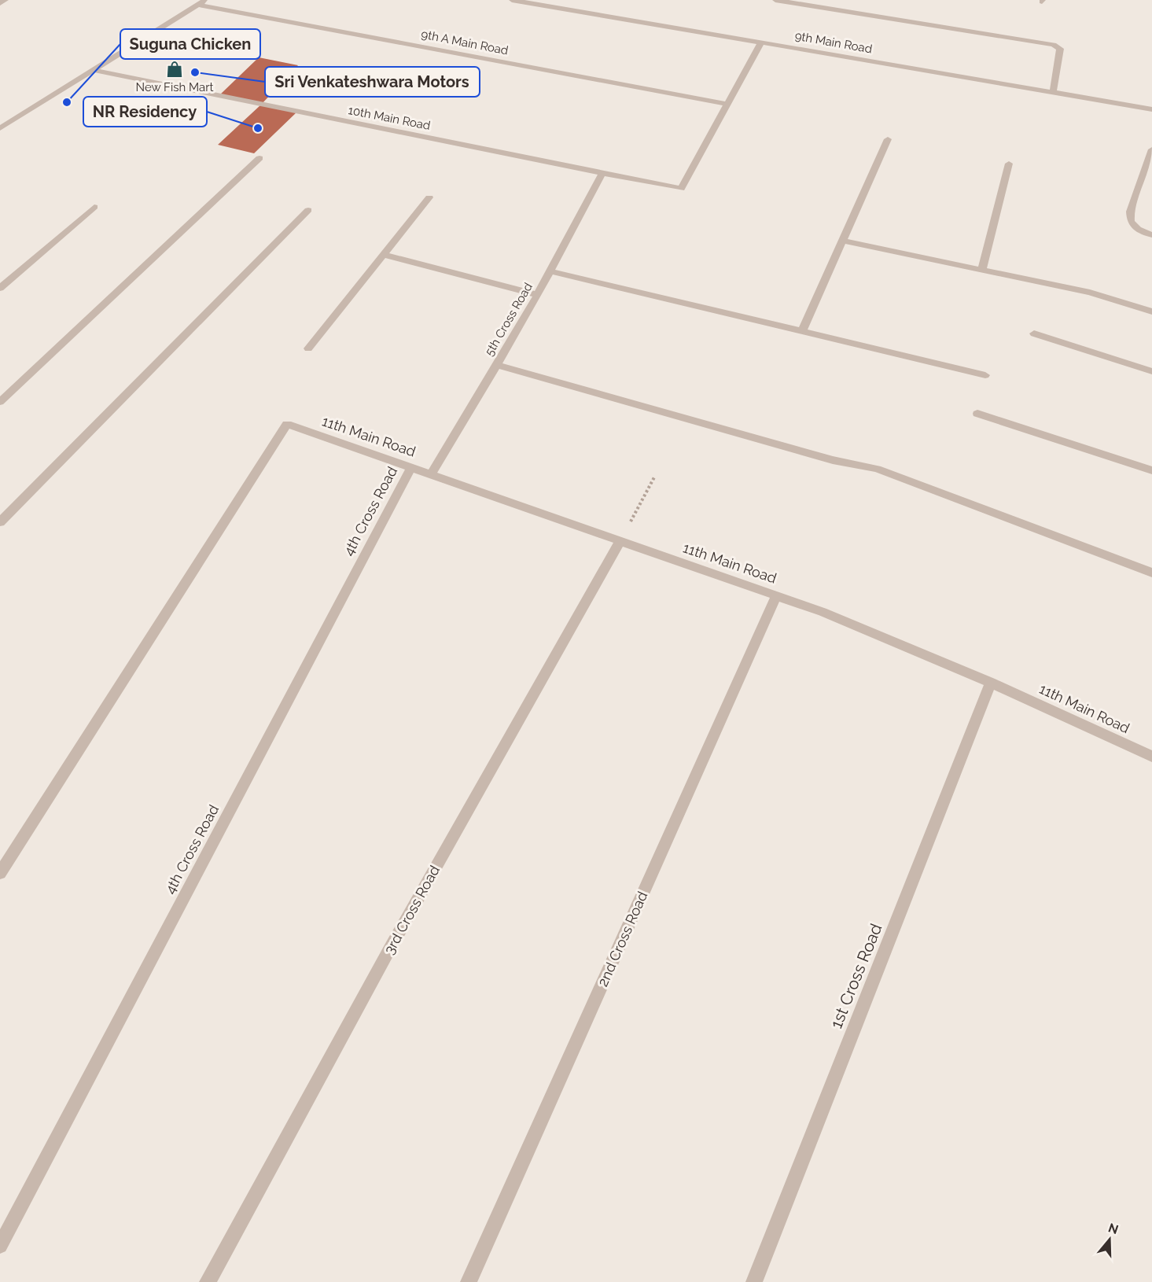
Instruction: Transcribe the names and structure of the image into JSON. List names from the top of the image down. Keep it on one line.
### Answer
{"streets":{"street":["9th A Main Road","9th Main Road","10th Main Road","5th Cross Road","11th Main Road","4th Cross Road","3rd Cross Road","2nd Cross Road","1st Cross Road"]},"crossings":[["9th A Main Road","10th Main Road"],["10th Main Road","5th Cross Road"],["5th Cross Road","11th Main Road"],["11th Main Road","4th Cross Road"],["11th Main Road","3rd Cross Road"],["11th Main Road","2nd Cross Road"],["11th Main Road","1st Cross Road"]],"places":{"shop":["New Fish Mart"],"other":["Sri Venkateshwara Motors","Suguna Chicken","NR Residency"]},"north":"top"}
